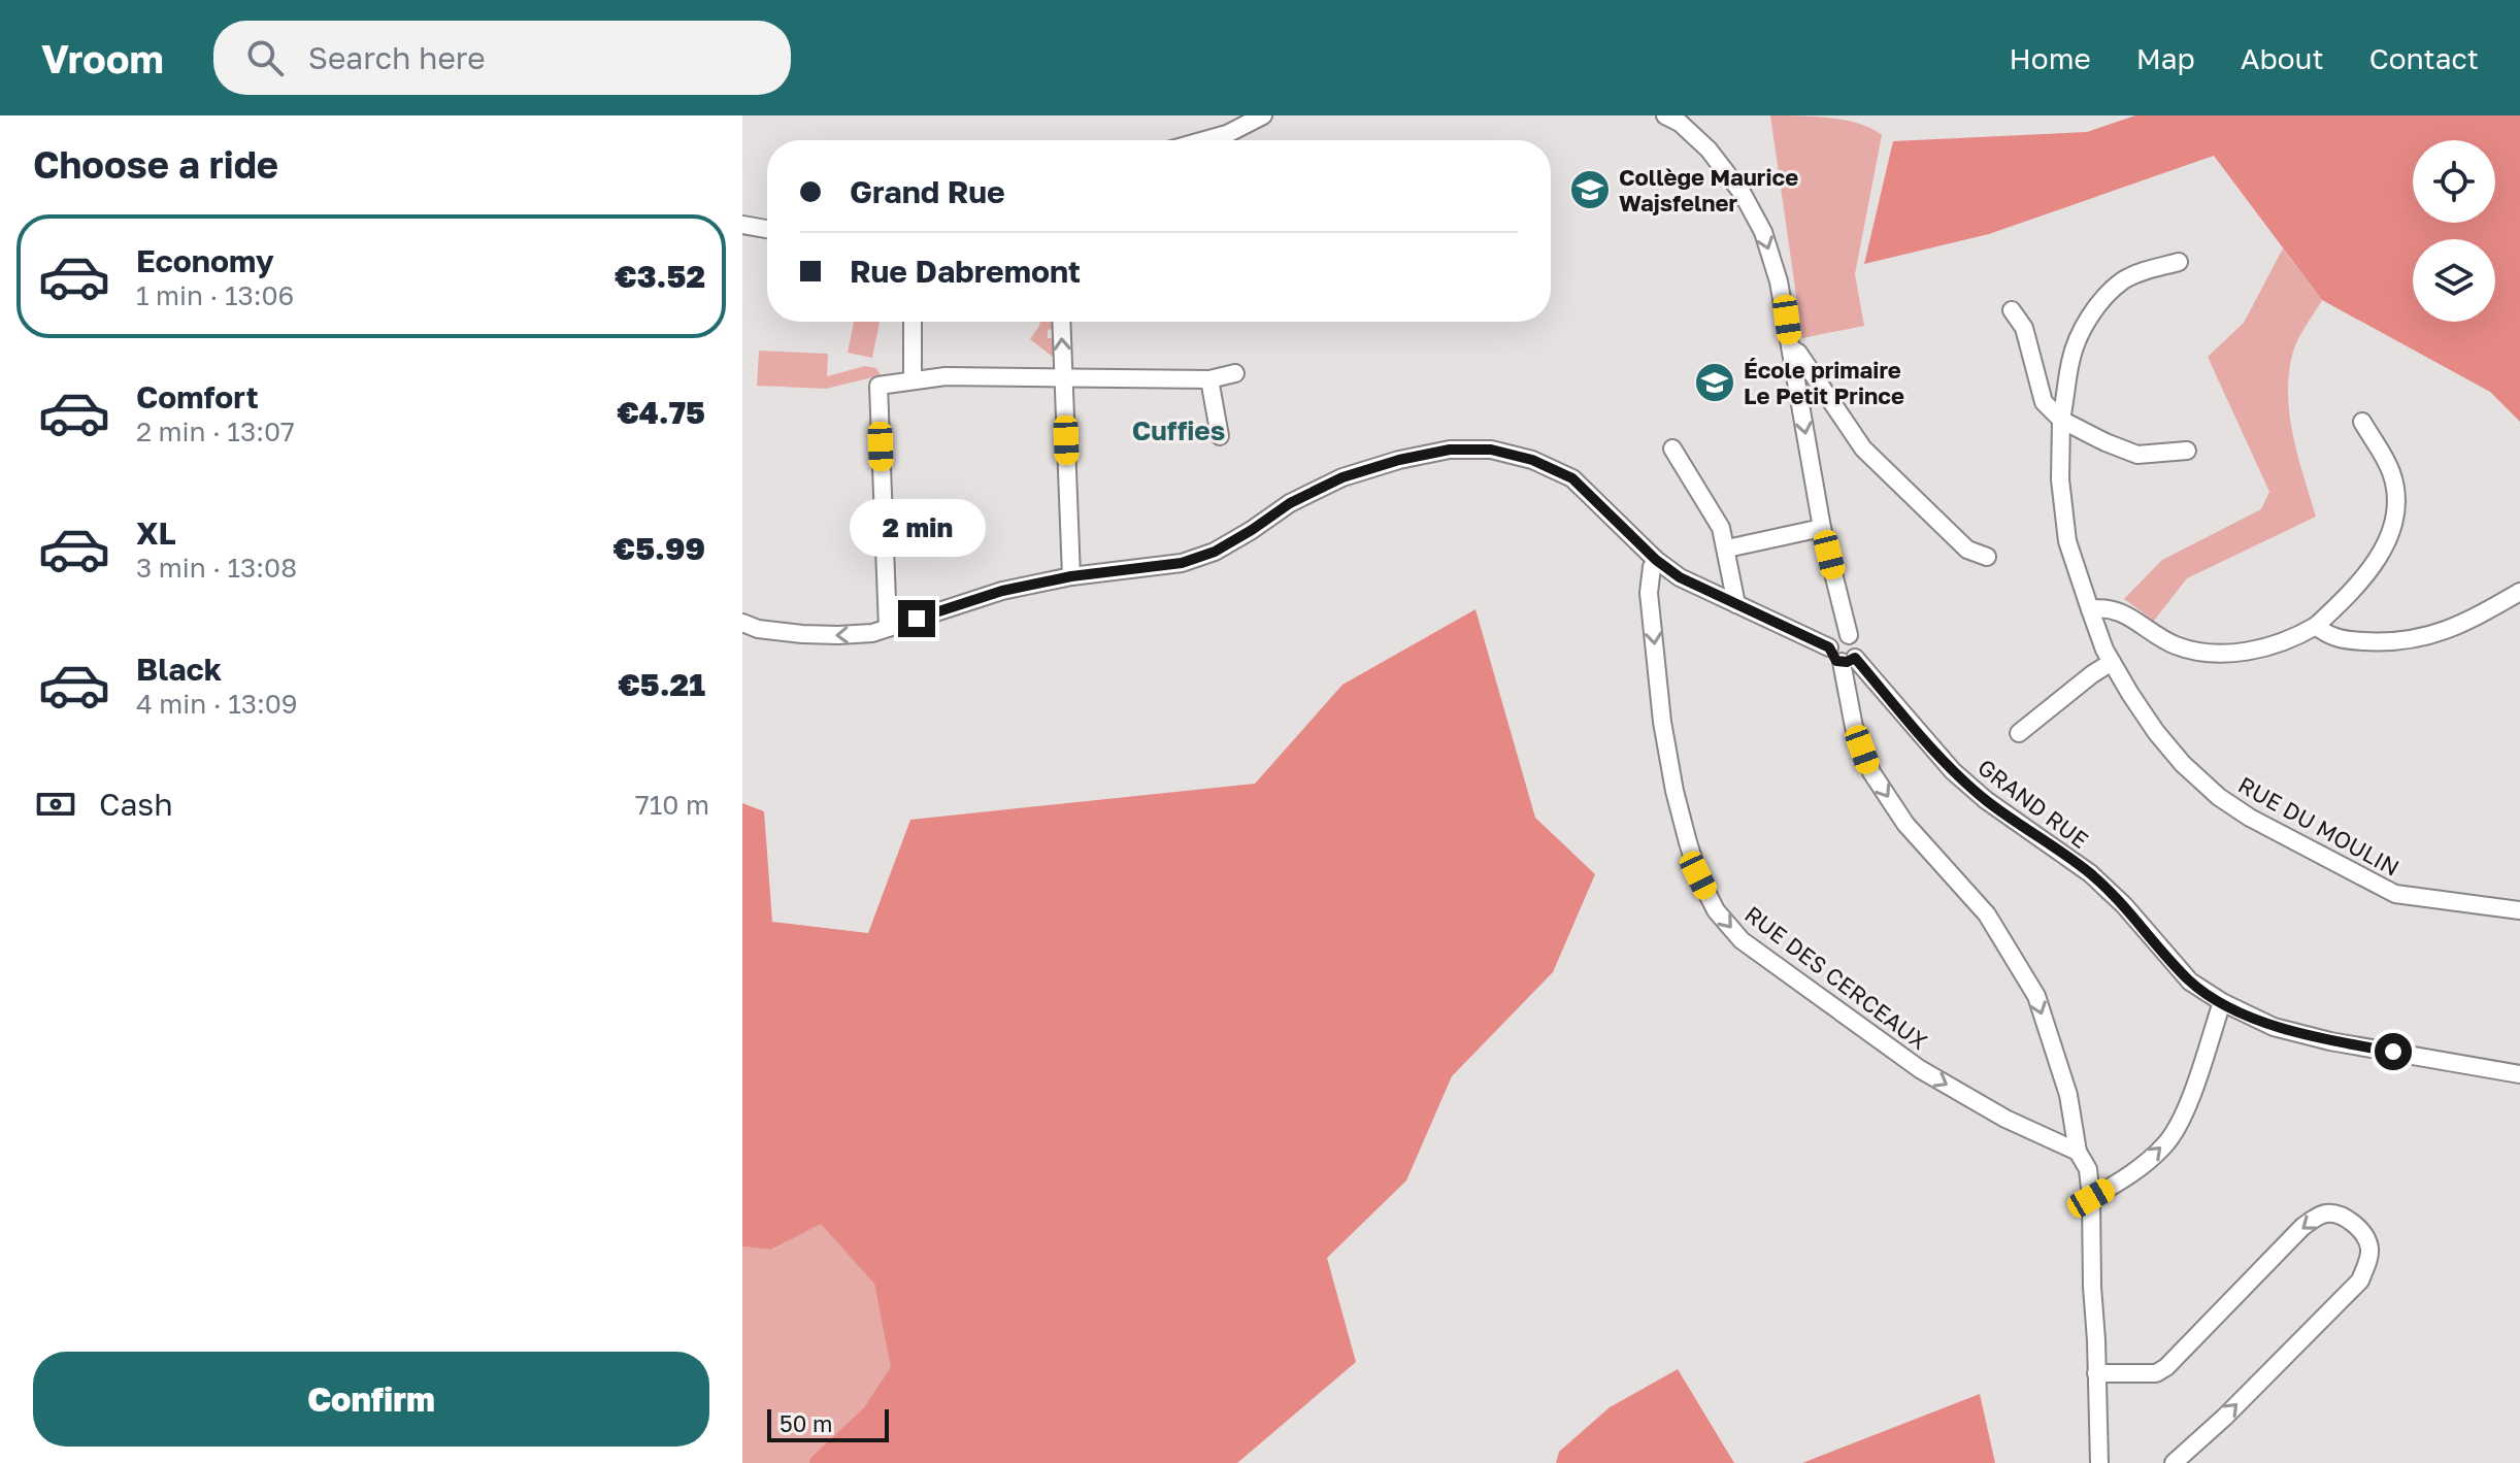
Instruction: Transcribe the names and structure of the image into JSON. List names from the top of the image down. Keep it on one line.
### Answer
{"streets":{"street":["GRAND RUE","RUE DU MOULIN","RUE DES CERCEAUX"]},"one_way":["RUE DES CERCEAUX"],"districts":["Cuffies"],"places":{"school or university":["Collège Maurice Wajsfelner","École primaire Le Petit Prince"]},"scale_bar":"50 m","page":{"header":"Vroom","search":"Search here","nav":["Home","Map","About","Contact"],"heading":"Choose a ride","banner":["Grand Rue","Rue Dabremont"],"list":[{"name":"Economy","note":"1 min · 13:06","value":"€3.52"},{"name":"Comfort","note":"2 min · 13:07","value":"€4.75"},{"name":"XL","note":"3 min · 13:08","value":"€5.99"},{"name":"Black","note":"4 min · 13:09","value":"€5.21"}],"bubble":"2 min","pay":["Cash","710 m"],"buttons":"Confirm","scale":"50 m"}}
